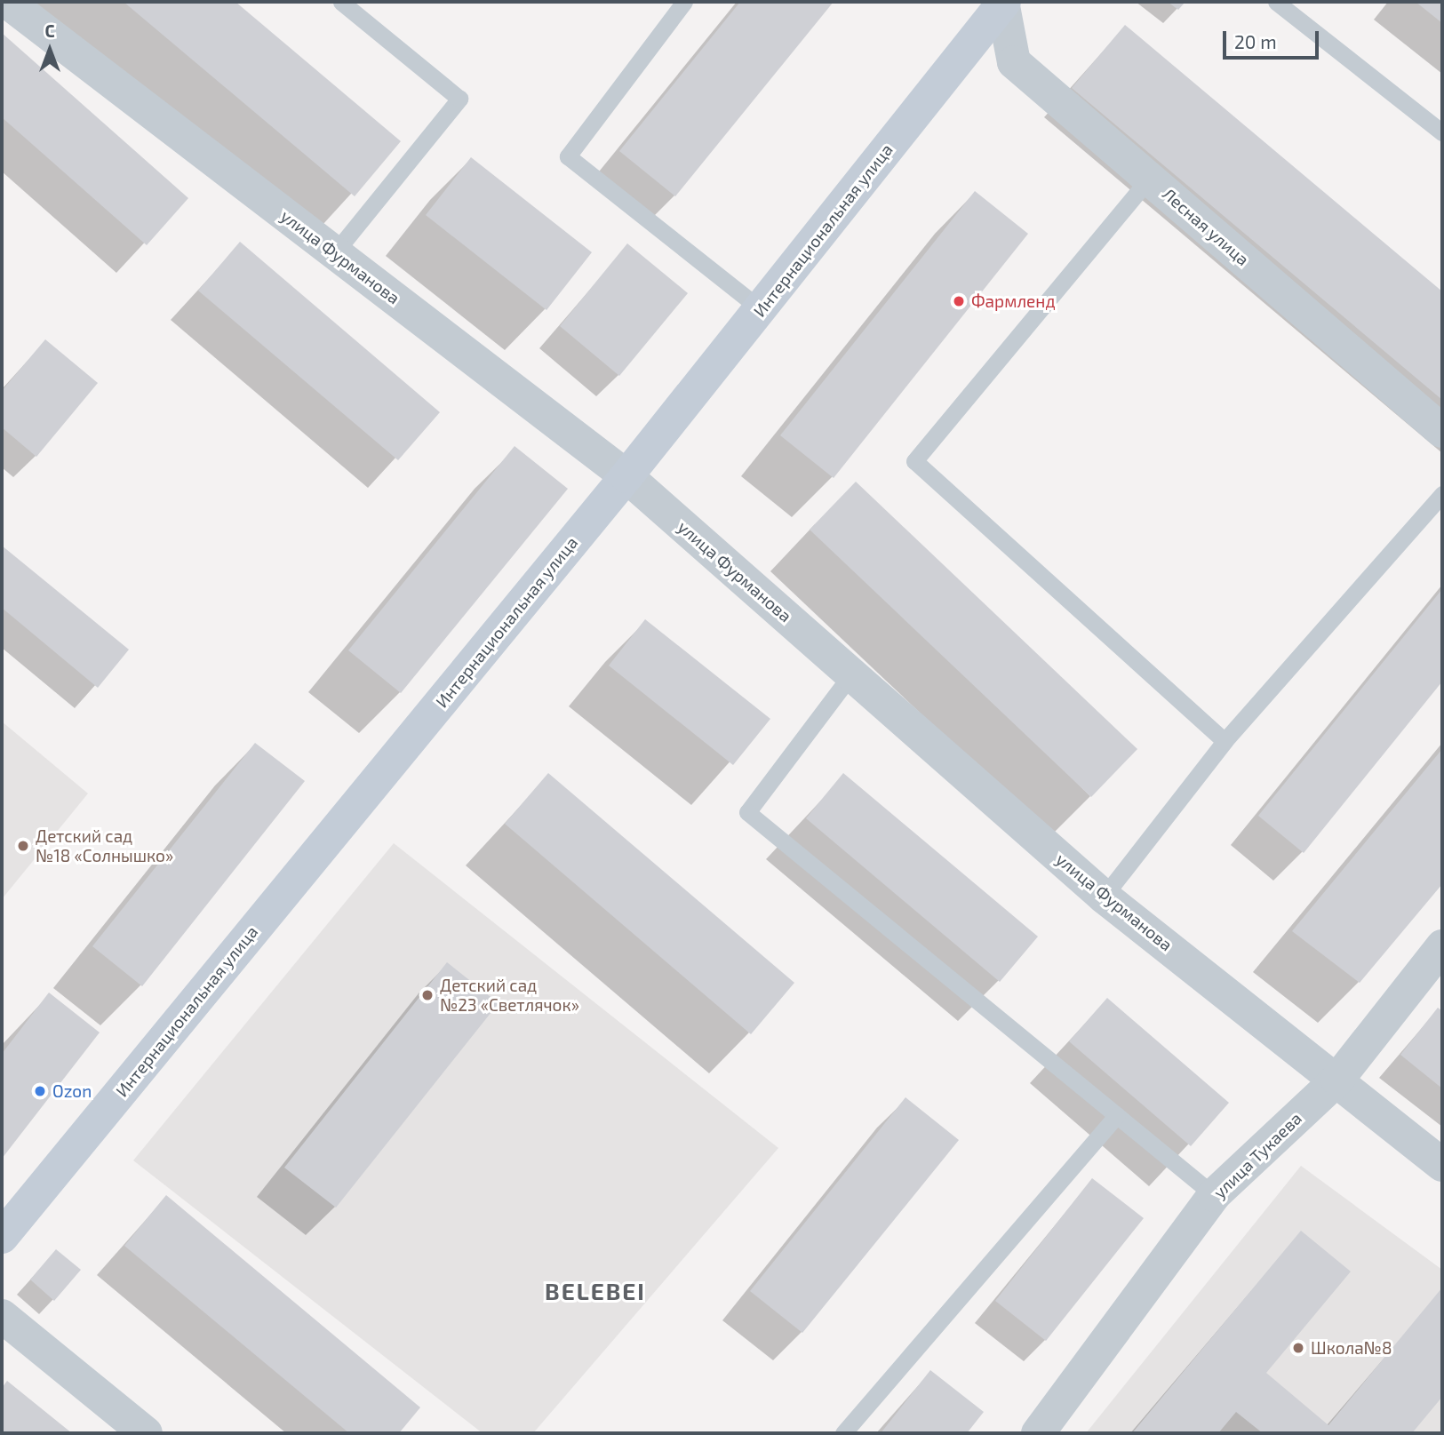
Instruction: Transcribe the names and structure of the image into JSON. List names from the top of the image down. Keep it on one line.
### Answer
{"streets":{"street":["Лесная улица","Интернациональная улица","улица Фурманова","улица Тукаева"]},"crossings":[["Лесная улица","Интернациональная улица"],["Интернациональная улица","улица Фурманова"],["улица Фурманова","улица Тукаева"]],"districts":["BELEBEI"],"places":["Фармленд","Детский сад №18 «Солнышко»","Детский сад №23 «Светлячок»","Ozon","Школа№8"],"scale_bar":"20 m","north":"top"}
